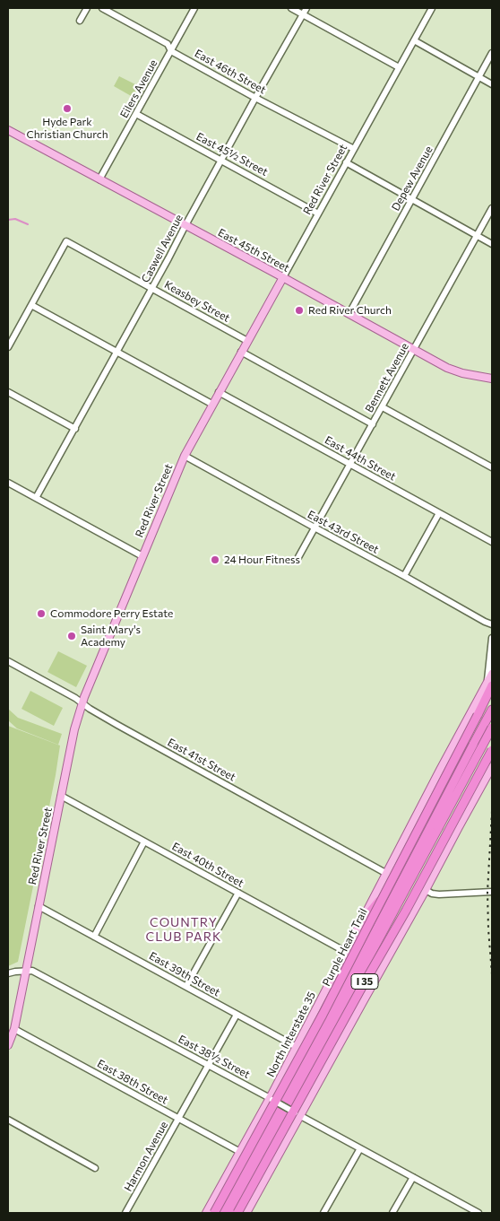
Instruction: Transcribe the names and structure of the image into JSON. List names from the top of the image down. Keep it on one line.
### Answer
{"streets":{"highway":["Purple Heart Trail","I 35"],"main road":["Red River Street","East 45th Street","North Interstate 35"],"street":["East 46th Street","Eilers Avenue","East 45½ Street","Depew Avenue","Caswell Avenue","Keasbey Street","Bennett Avenue","East 44th Street","East 43rd Street","East 41st Street","East 40th Street","East 39th Street","East 38½ Street","East 38th Street","Harmon Avenue"]},"crossings":[["East 46th Street","Eilers Avenue"],["East 46th Street","Red River Street"],["East 46th Street","Caswell Avenue"],["Eilers Avenue","East 45½ Street"],["Eilers Avenue","East 45th Street"],["East 45½ Street","Red River Street"],["East 45½ Street","Caswell Avenue"],["Depew Avenue","East 45th Street"],["Red River Street","East 45th Street"],["Red River Street","Keasbey Street"],["Red River Street","East 44th Street"],["Red River Street","East 43rd Street"],["Red River Street","East 41st Street"],["Red River Street","East 40th Street"],["Red River Street","East 39th Street"],["Red River Street","East 38½ Street"],["Red River Street","East 38th Street"],["Caswell Avenue","East 45th Street"],["Caswell Avenue","Keasbey Street"],["East 45th Street","Bennett Avenue"],["Bennett Avenue","East 44th Street"],["Bennett Avenue","East 43rd Street"],["East 41st Street","North Interstate 35"],["East 40th Street","North Interstate 35"],["Purple Heart Trail","North Interstate 35"],["East 39th Street","North Interstate 35"],["East 39th Street","Harmon Avenue"],["North Interstate 35","East 38½ Street"],["North Interstate 35","East 38th Street"],["East 38½ Street","Harmon Avenue"],["East 38th Street","Harmon Avenue"]],"districts":["COUNTRY CLUB PARK"],"places":["Hyde Park Christian Church","Red River Church","24 Hour Fitness","Commodore Perry Estate","Saint Mary's Academy"]}
